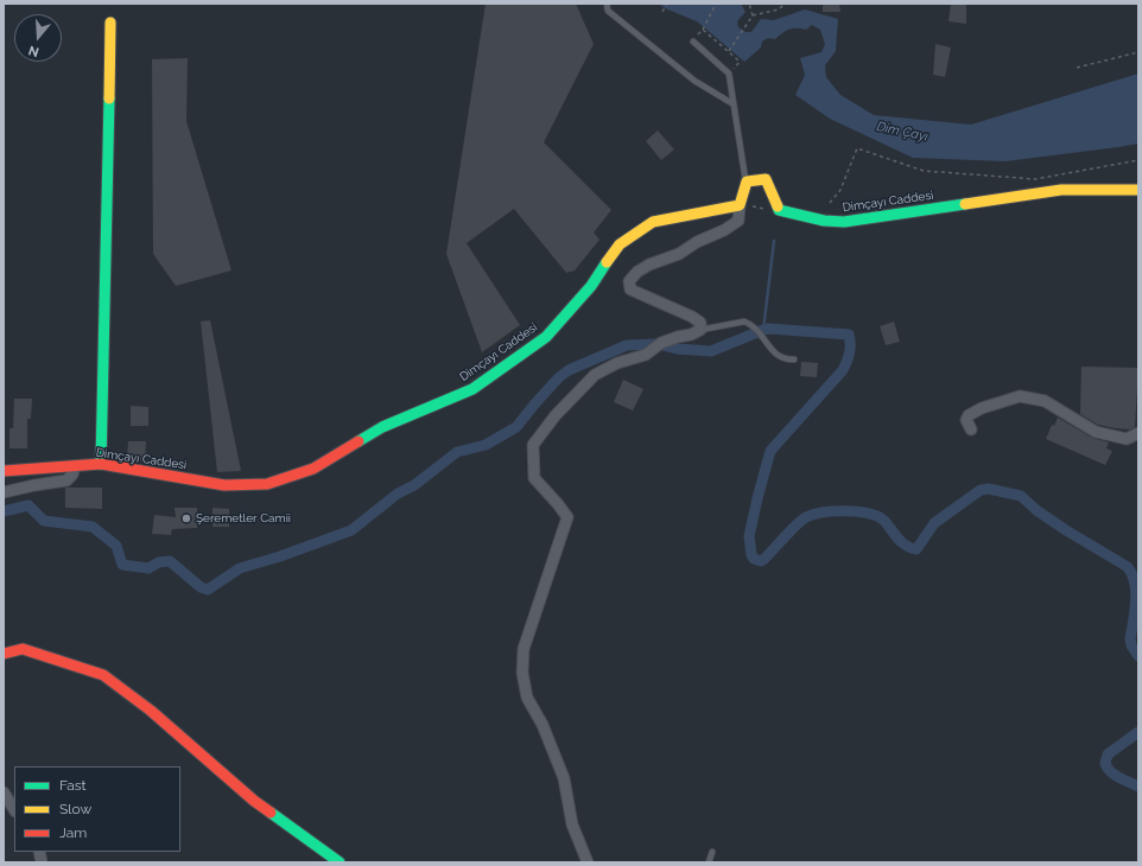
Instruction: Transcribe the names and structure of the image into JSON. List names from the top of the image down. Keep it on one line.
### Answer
{"streets":{"street":["Dimçayı Caddesi"]},"water":["Dim Çayı"],"places":["Şeremetler Camii"],"legend":["Fast","Slow","Jam"],"north":"bottom"}
